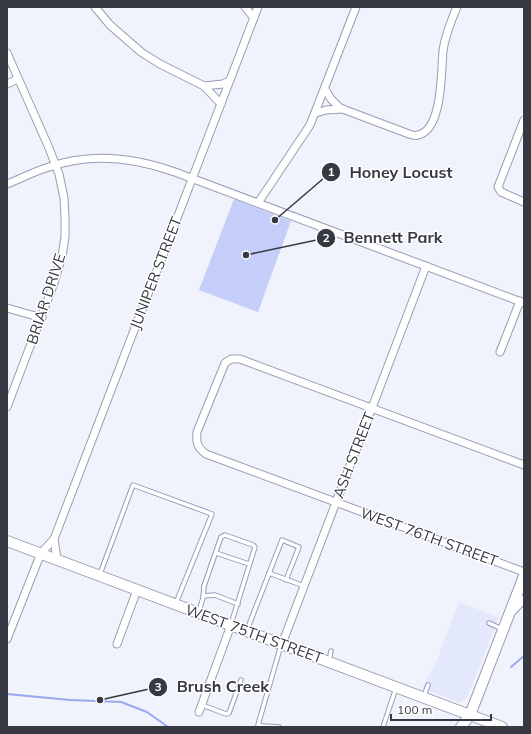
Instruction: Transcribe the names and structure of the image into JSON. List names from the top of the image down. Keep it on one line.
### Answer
{"streets":{"main road":["WEST 75TH STREET"],"street":["JUNIPER STREET","BRIAR DRIVE","ASH STREET","WEST 76TH STREET"]},"crossings":[["JUNIPER STREET","WEST 75TH STREET"],["ASH STREET","WEST 76TH STREET"],["ASH STREET","WEST 75TH STREET"]],"places":["Honey Locust","Bennett Park","Brush Creek"],"scale_bar":"100 m"}
